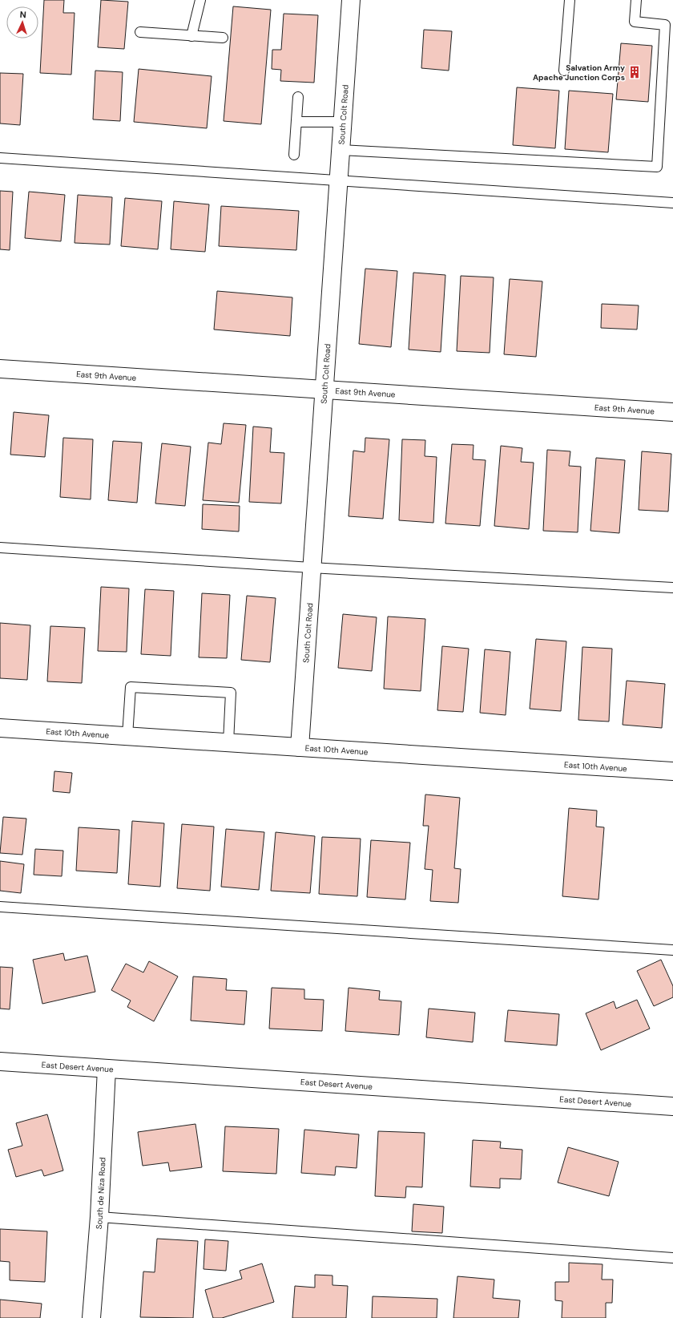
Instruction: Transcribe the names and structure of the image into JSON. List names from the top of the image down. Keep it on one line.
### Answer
{"streets":{"street":["South Colt Road","East 9th Avenue","East 10th Avenue","East Desert Avenue","South de Niza Road"]},"crossings":[["South Colt Road","East 9th Avenue"],["South Colt Road","East 10th Avenue"],["East Desert Avenue","South de Niza Road"]],"places":{"building":["Salvation Army Apache Junction Corps"]},"north":"top"}
